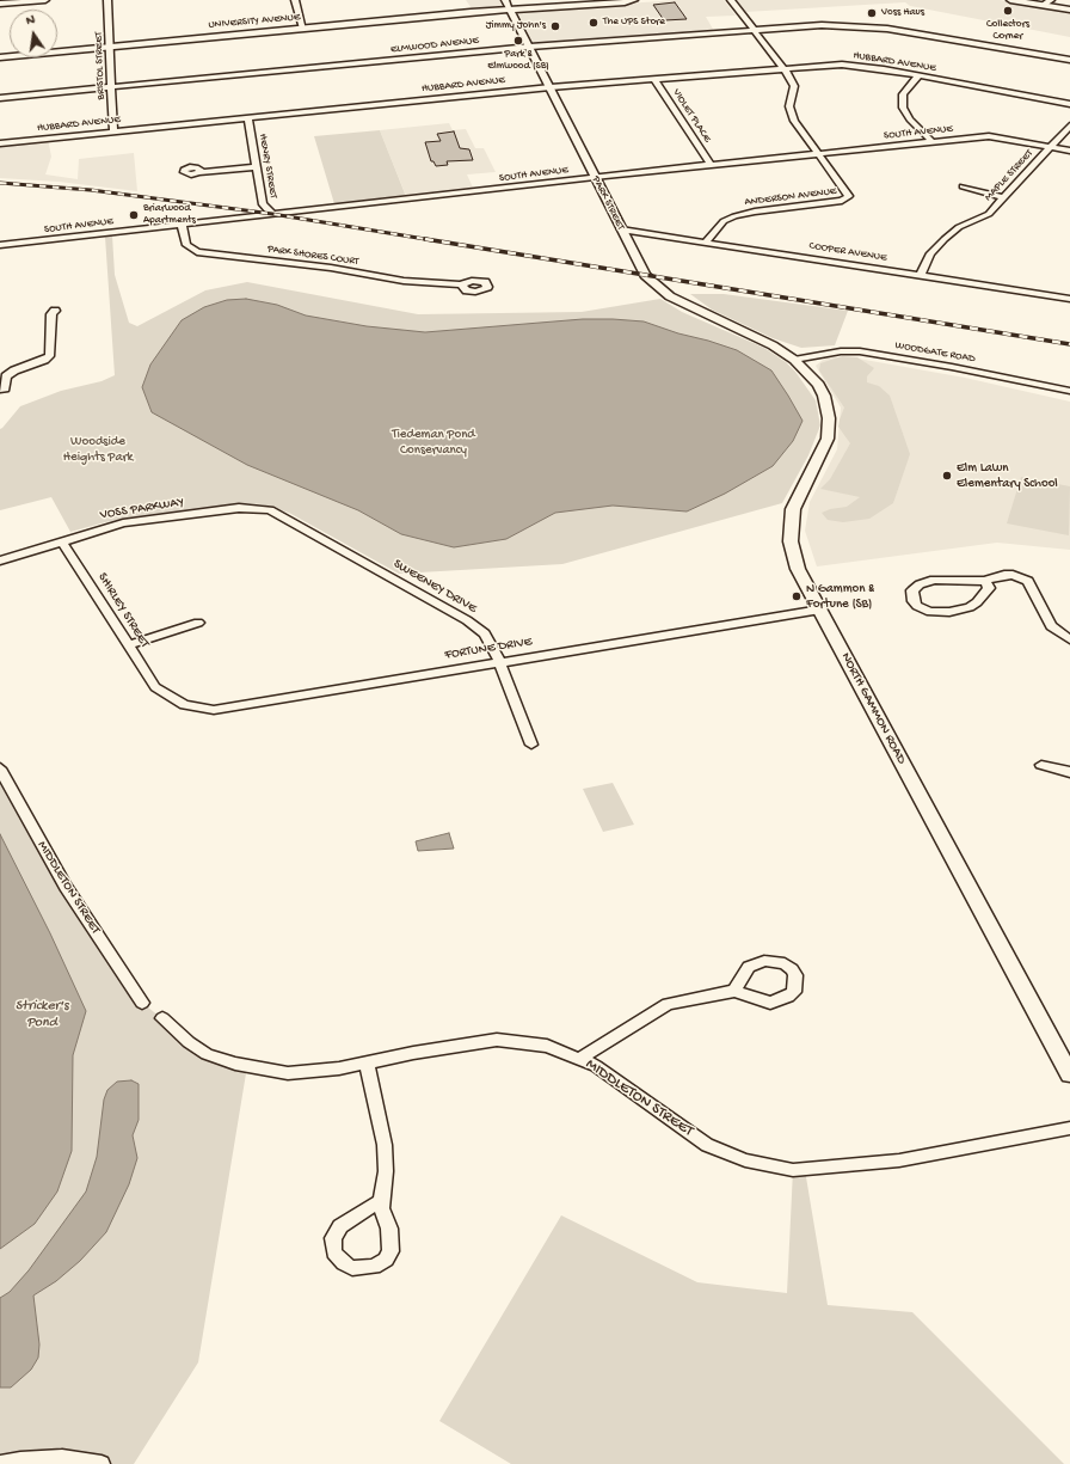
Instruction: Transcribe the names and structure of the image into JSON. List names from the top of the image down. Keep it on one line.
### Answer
{"streets":{"main road":["UNIVERSITY AVENUE","PARK STREET","NORTH GAMMON ROAD"],"street":["ELMWOOD AVENUE","HUBBARD AVENUE","BRISTOL STREET","VIOLET PLACE","SOUTH AVENUE","HENRY STREET","MAPLE STREET","ANDERSON AVENUE","COOPER AVENUE","PARK SHORES COURT","WOODGATE ROAD","VOSS PARKWAY","SWEENEY DRIVE","SHIRLEY STREET","FORTUNE DRIVE","MIDDLETON STREET"]},"crossings":[["UNIVERSITY AVENUE","BRISTOL STREET"],["UNIVERSITY AVENUE","PARK STREET"],["ELMWOOD AVENUE","BRISTOL STREET"],["ELMWOOD AVENUE","PARK STREET"],["HUBBARD AVENUE","BRISTOL STREET"],["HUBBARD AVENUE","VIOLET PLACE"],["HUBBARD AVENUE","HENRY STREET"],["HUBBARD AVENUE","PARK STREET"],["VIOLET PLACE","SOUTH AVENUE"],["SOUTH AVENUE","HENRY STREET"],["SOUTH AVENUE","MAPLE STREET"],["SOUTH AVENUE","ANDERSON AVENUE"],["SOUTH AVENUE","PARK STREET"],["SOUTH AVENUE","PARK SHORES COURT"],["MAPLE STREET","COOPER AVENUE"],["ANDERSON AVENUE","COOPER AVENUE"],["PARK STREET","COOPER AVENUE"],["PARK STREET","NORTH GAMMON ROAD"],["WOODGATE ROAD","NORTH GAMMON ROAD"],["VOSS PARKWAY","SWEENEY DRIVE"],["VOSS PARKWAY","SHIRLEY STREET"],["SWEENEY DRIVE","FORTUNE DRIVE"],["SHIRLEY STREET","FORTUNE DRIVE"],["FORTUNE DRIVE","NORTH GAMMON ROAD"]],"water":["Stricker's Pond"],"parks":["Tiedeman Pond Conservancy","Woodside Heights Park"],"places":["Collectors Corner","Voss Haus","The UPS Store","Jimmy John's","Park & Elmwood (SB)","Briarwood Apartments","Elm Lawn Elementary School","N Gammon & Fortune (SB)"],"north":"top"}
